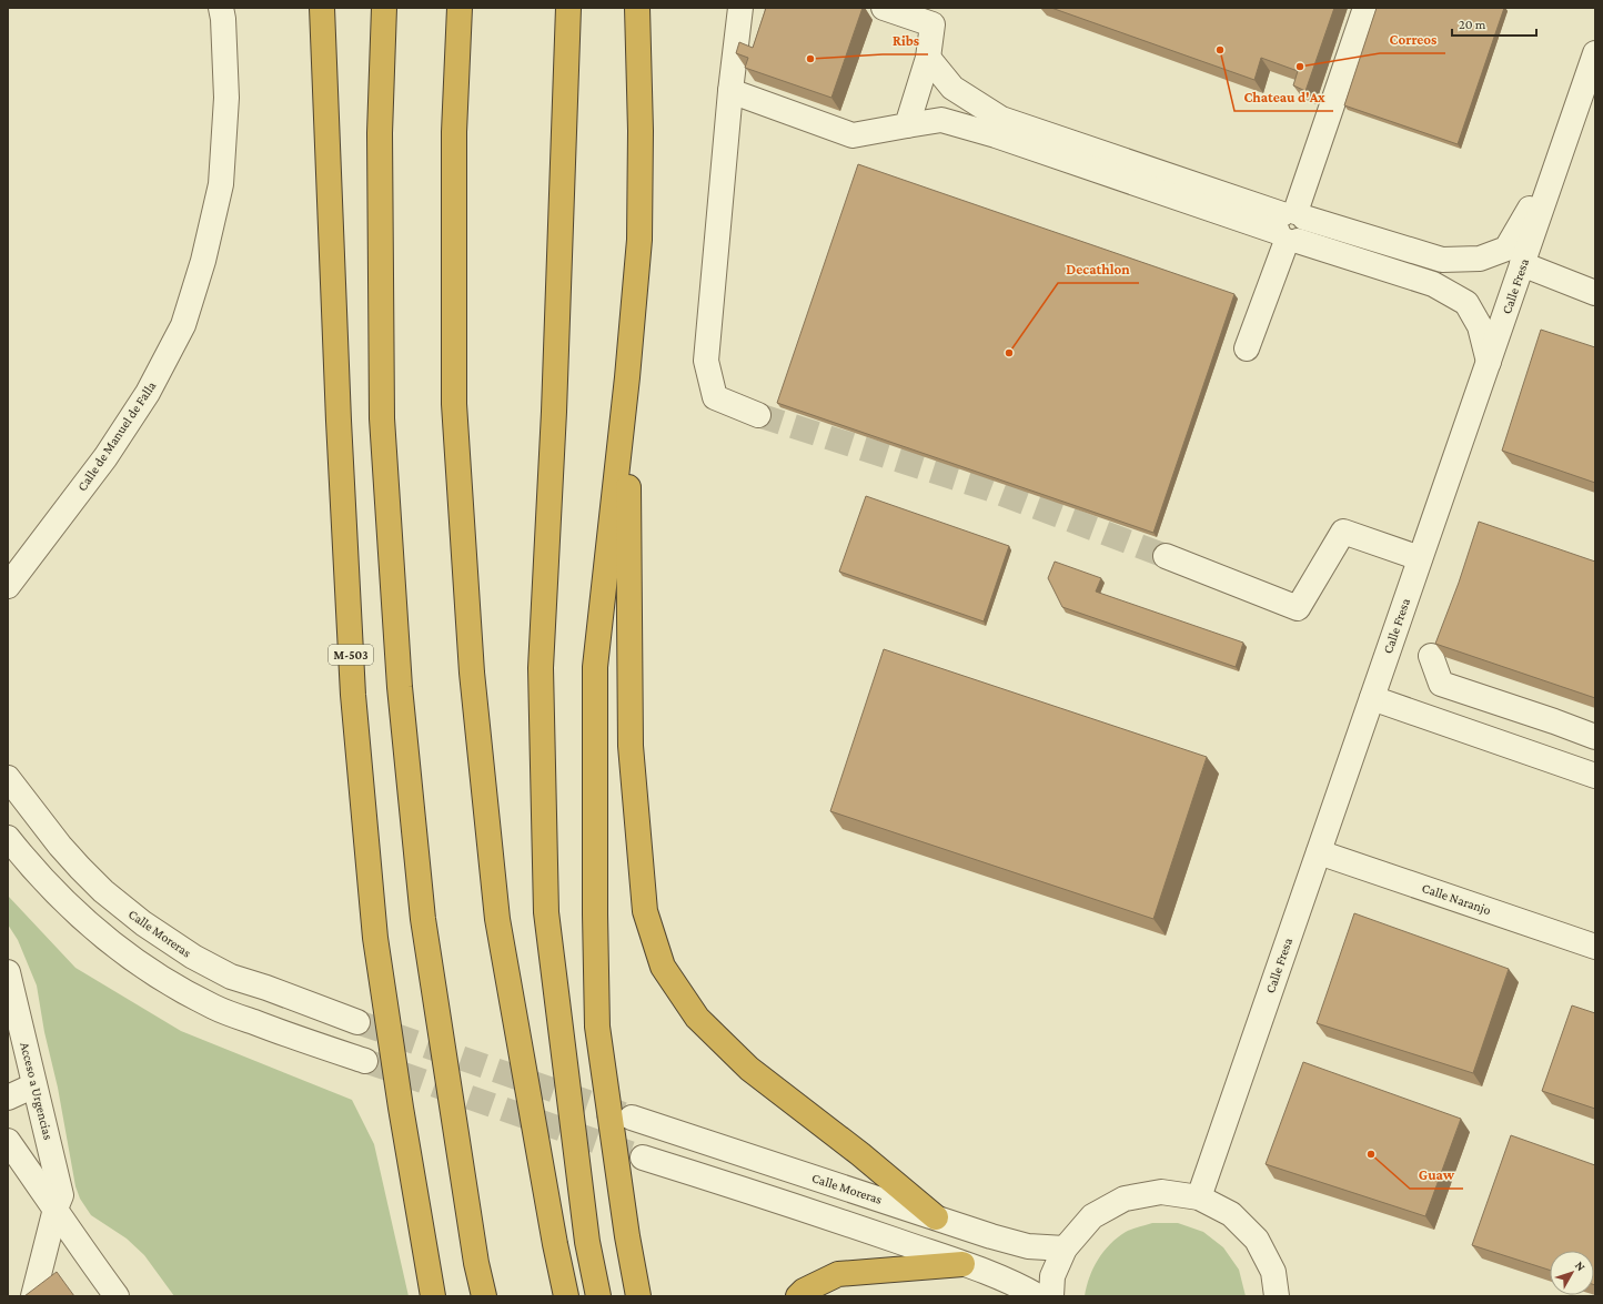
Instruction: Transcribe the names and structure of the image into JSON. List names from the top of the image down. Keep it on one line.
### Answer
{"streets":{"highway":["M-503"],"street":["Calle Fresa","Calle de Manuel de Falla","Calle Naranjo","Calle Moreras","Acceso a Urgencias"]},"crossings":[["Calle Fresa","Calle Naranjo"]],"places":["Chateau d'Ax","Ribs","Correos","Decathlon","Guaw"],"scale_bar":"20 m","north":"top right"}
